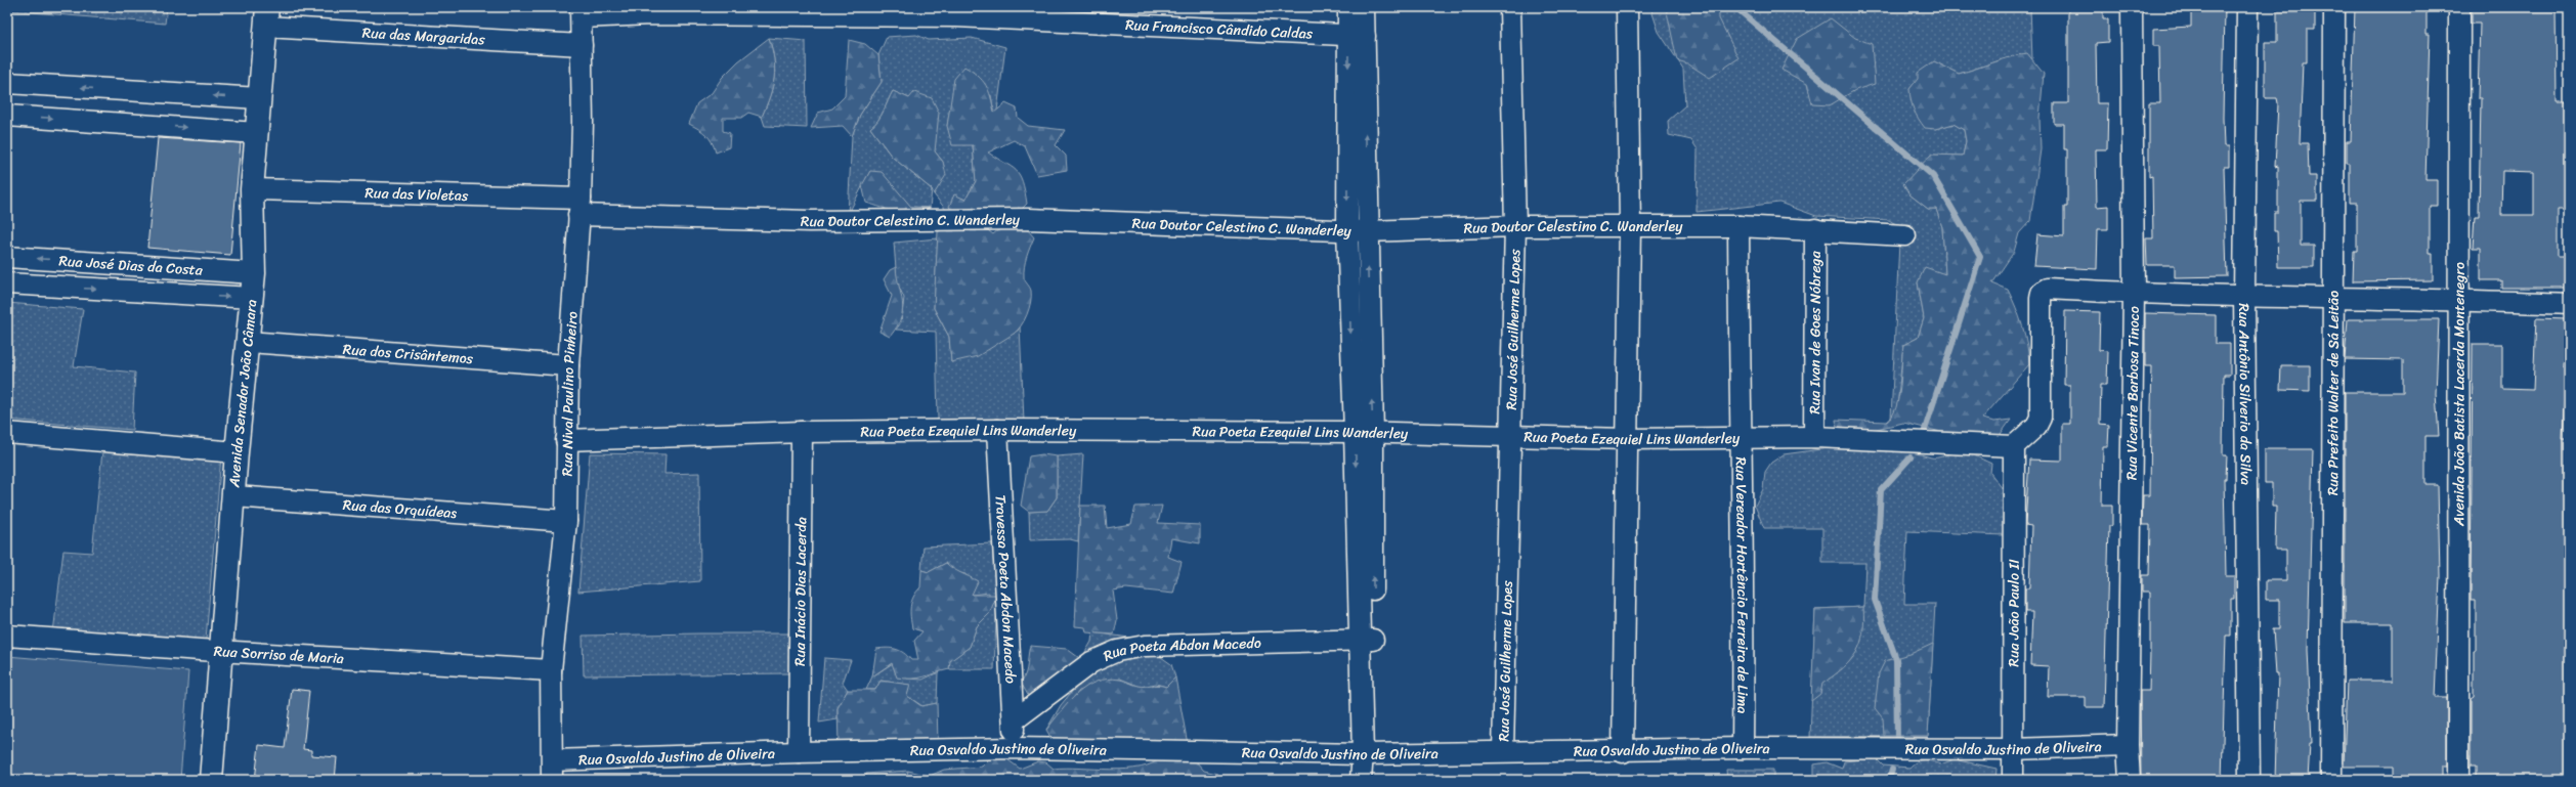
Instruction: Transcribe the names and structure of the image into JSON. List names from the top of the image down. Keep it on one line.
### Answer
{"streets":{"main road":["Avenida Senador João Câmara"],"street":["Rua Francisco Cândido Caldas","Rua das Margaridas","Rua das Violetas","Rua Doutor Celestino C. Wanderley","Rua José Dias da Costa","Rua José Guilherme Lopes","Rua Ivan de Goes Nóbrega","Rua dos Crisântemos","Rua Nival Paulino Pinheiro","Rua Vicente Barbosa Tinoco","Rua Antônio Silverio da Silva","Rua Prefeito Walter de Sá Leitão","Avenida João Batista Lacerda Montenegro","Rua Poeta Ezequiel Lins Wanderley","Rua das Orquídeas","Rua Vereador Hortêncio Ferreira de Lima","Travessa Poeta Abdon Macedo","Rua Inácio Dias Lacerda","Rua João Paulo II","Rua Poeta Abdon Macedo","Rua Sorriso de Maria","Rua Osvaldo Justino de Oliveira"]},"crossings":[["Rua Francisco Cândido Caldas","Rua Nival Paulino Pinheiro"],["Rua das Margaridas","Avenida Senador João Câmara"],["Rua das Margaridas","Rua Nival Paulino Pinheiro"],["Rua das Violetas","Rua Doutor Celestino C. Wanderley"],["Rua das Violetas","Avenida Senador João Câmara"],["Rua das Violetas","Rua Nival Paulino Pinheiro"],["Rua Doutor Celestino C. Wanderley","Rua José Guilherme Lopes"],["Rua Doutor Celestino C. Wanderley","Rua Ivan de Goes Nóbrega"],["Rua Doutor Celestino C. Wanderley","Rua Nival Paulino Pinheiro"],["Rua Doutor Celestino C. Wanderley","Rua Vereador Hortêncio Ferreira de Lima"],["Rua José Dias da Costa","Avenida Senador João Câmara"],["Rua José Guilherme Lopes","Rua Poeta Ezequiel Lins Wanderley"],["Rua José Guilherme Lopes","Rua Osvaldo Justino de Oliveira"],["Rua Ivan de Goes Nóbrega","Rua Poeta Ezequiel Lins Wanderley"],["Rua dos Crisântemos","Avenida Senador João Câmara"],["Rua dos Crisântemos","Rua Nival Paulino Pinheiro"],["Avenida Senador João Câmara","Rua das Orquídeas"],["Avenida Senador João Câmara","Rua Sorriso de Maria"],["Rua Nival Paulino Pinheiro","Rua Poeta Ezequiel Lins Wanderley"],["Rua Nival Paulino Pinheiro","Rua das Orquídeas"],["Rua Nival Paulino Pinheiro","Rua Sorriso de Maria"],["Rua Nival Paulino Pinheiro","Rua Osvaldo Justino de Oliveira"],["Rua Vicente Barbosa Tinoco","Rua Osvaldo Justino de Oliveira"],["Rua Poeta Ezequiel Lins Wanderley","Rua Vereador Hortêncio Ferreira de Lima"],["Rua Poeta Ezequiel Lins Wanderley","Travessa Poeta Abdon Macedo"],["Rua Poeta Ezequiel Lins Wanderley","Rua Inácio Dias Lacerda"],["Rua Poeta Ezequiel Lins Wanderley","Rua João Paulo II"],["Rua Vereador Hortêncio Ferreira de Lima","Rua Osvaldo Justino de Oliveira"],["Travessa Poeta Abdon Macedo","Rua Poeta Abdon Macedo"],["Travessa Poeta Abdon Macedo","Rua Osvaldo Justino de Oliveira"],["Rua Inácio Dias Lacerda","Rua Osvaldo Justino de Oliveira"],["Rua João Paulo II","Rua Osvaldo Justino de Oliveira"]]}
